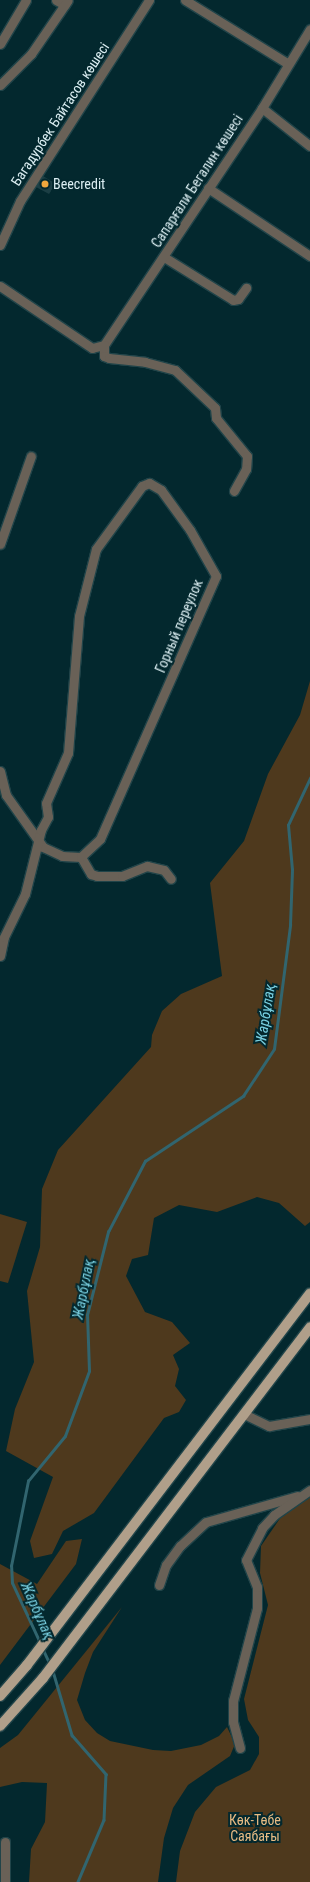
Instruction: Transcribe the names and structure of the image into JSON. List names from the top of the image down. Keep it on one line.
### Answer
{"streets":{"street":["Багадурбек Байтасов көшесі","Сапарғали Бегалин көшесі","Горный переулок"]},"water":["Жарбұлақ"],"parks":["Көк-Төбе Саябағы"],"places":["Beecredit"]}
